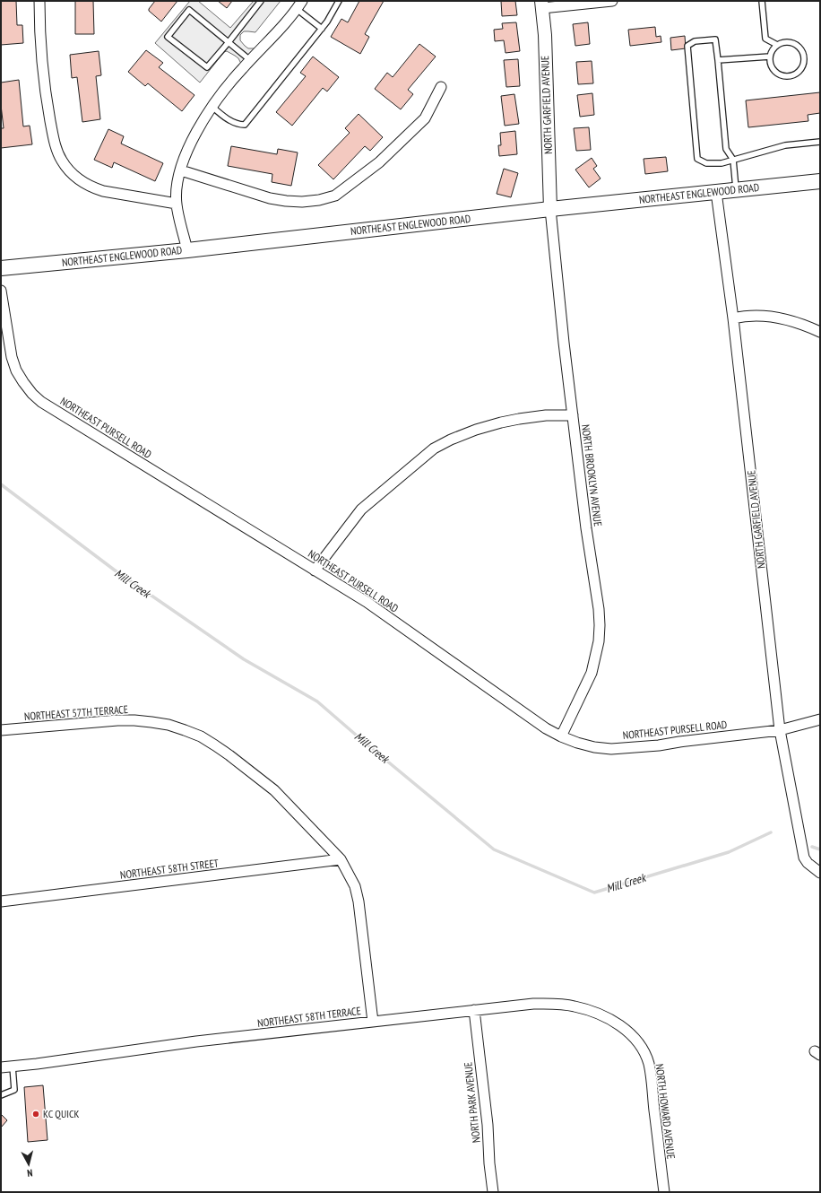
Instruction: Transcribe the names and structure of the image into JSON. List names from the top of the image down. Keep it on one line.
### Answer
{"streets":{"main road":["NORTHEAST ENGLEWOOD ROAD"],"street":["NORTH GARFIELD AVENUE","NORTHEAST PURSELL ROAD","NORTH BROOKLYN AVENUE","NORTHEAST 57TH TERRACE","NORTHEAST 58TH STREET","NORTHEAST 58TH TERRACE","NORTH PARK AVENUE","NORTH HOWARD AVENUE"]},"crossings":[["NORTH GARFIELD AVENUE","NORTHEAST ENGLEWOOD ROAD"],["NORTH GARFIELD AVENUE","NORTHEAST PURSELL ROAD"],["NORTH GARFIELD AVENUE","NORTH BROOKLYN AVENUE"],["NORTHEAST ENGLEWOOD ROAD","NORTH BROOKLYN AVENUE"],["NORTHEAST PURSELL ROAD","NORTH BROOKLYN AVENUE"],["NORTHEAST 57TH TERRACE","NORTHEAST 58TH STREET"],["NORTHEAST 58TH TERRACE","NORTH PARK AVENUE"],["NORTHEAST 58TH TERRACE","NORTH HOWARD AVENUE"]],"water":["Mill Creek"],"places":["KC QUICK"],"north":"bottom"}
